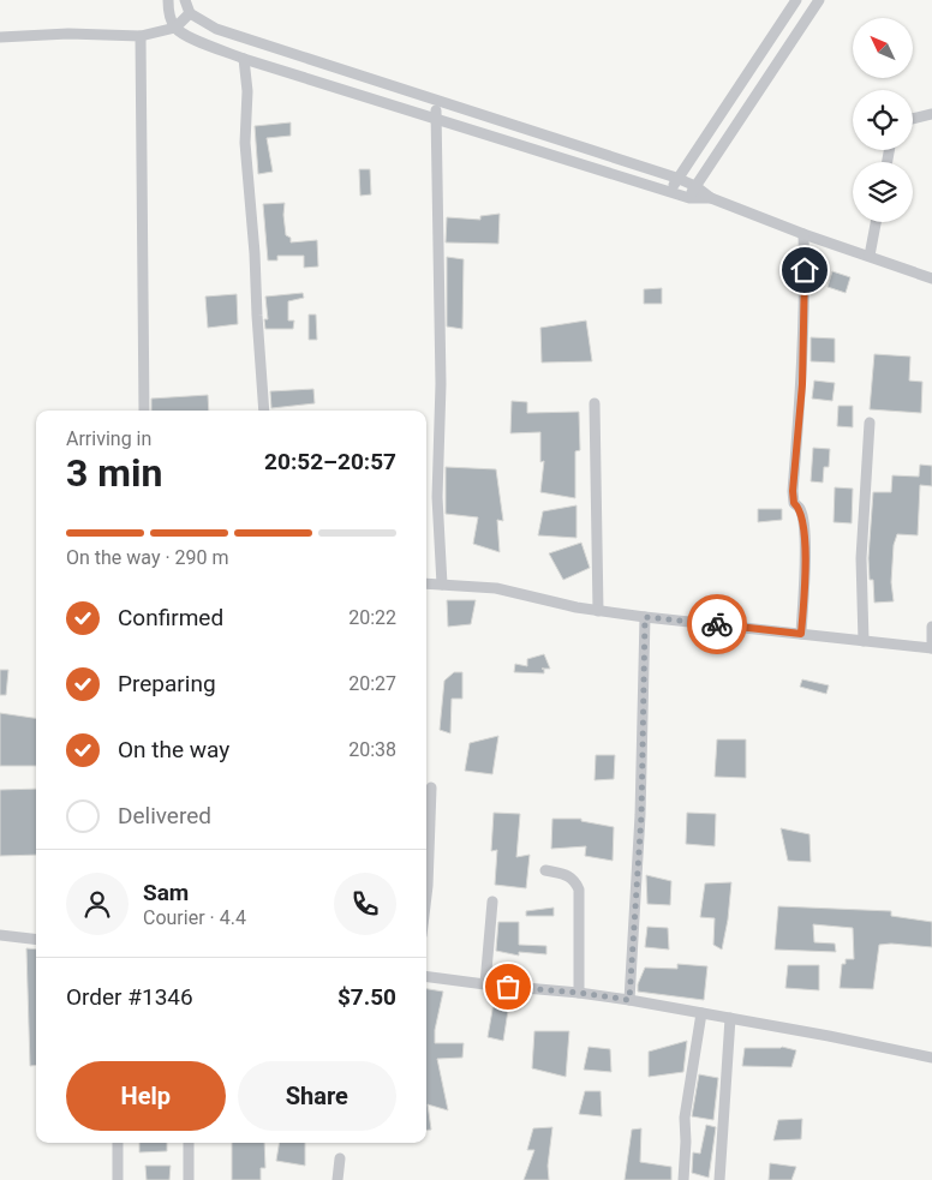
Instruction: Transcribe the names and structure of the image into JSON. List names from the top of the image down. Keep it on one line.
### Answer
{"north":"top left","page":{"heading":["3 min","Arriving in","20:52–20:57"],"panel":["Sam","Courier · 4.4","Order #1346","$7.50"],"bar":"On the way · 290 m","list":[["Confirmed","20:22"],["Preparing","20:27"],["On the way","20:38"],"Delivered"],"buttons":["Help","Share"]}}
